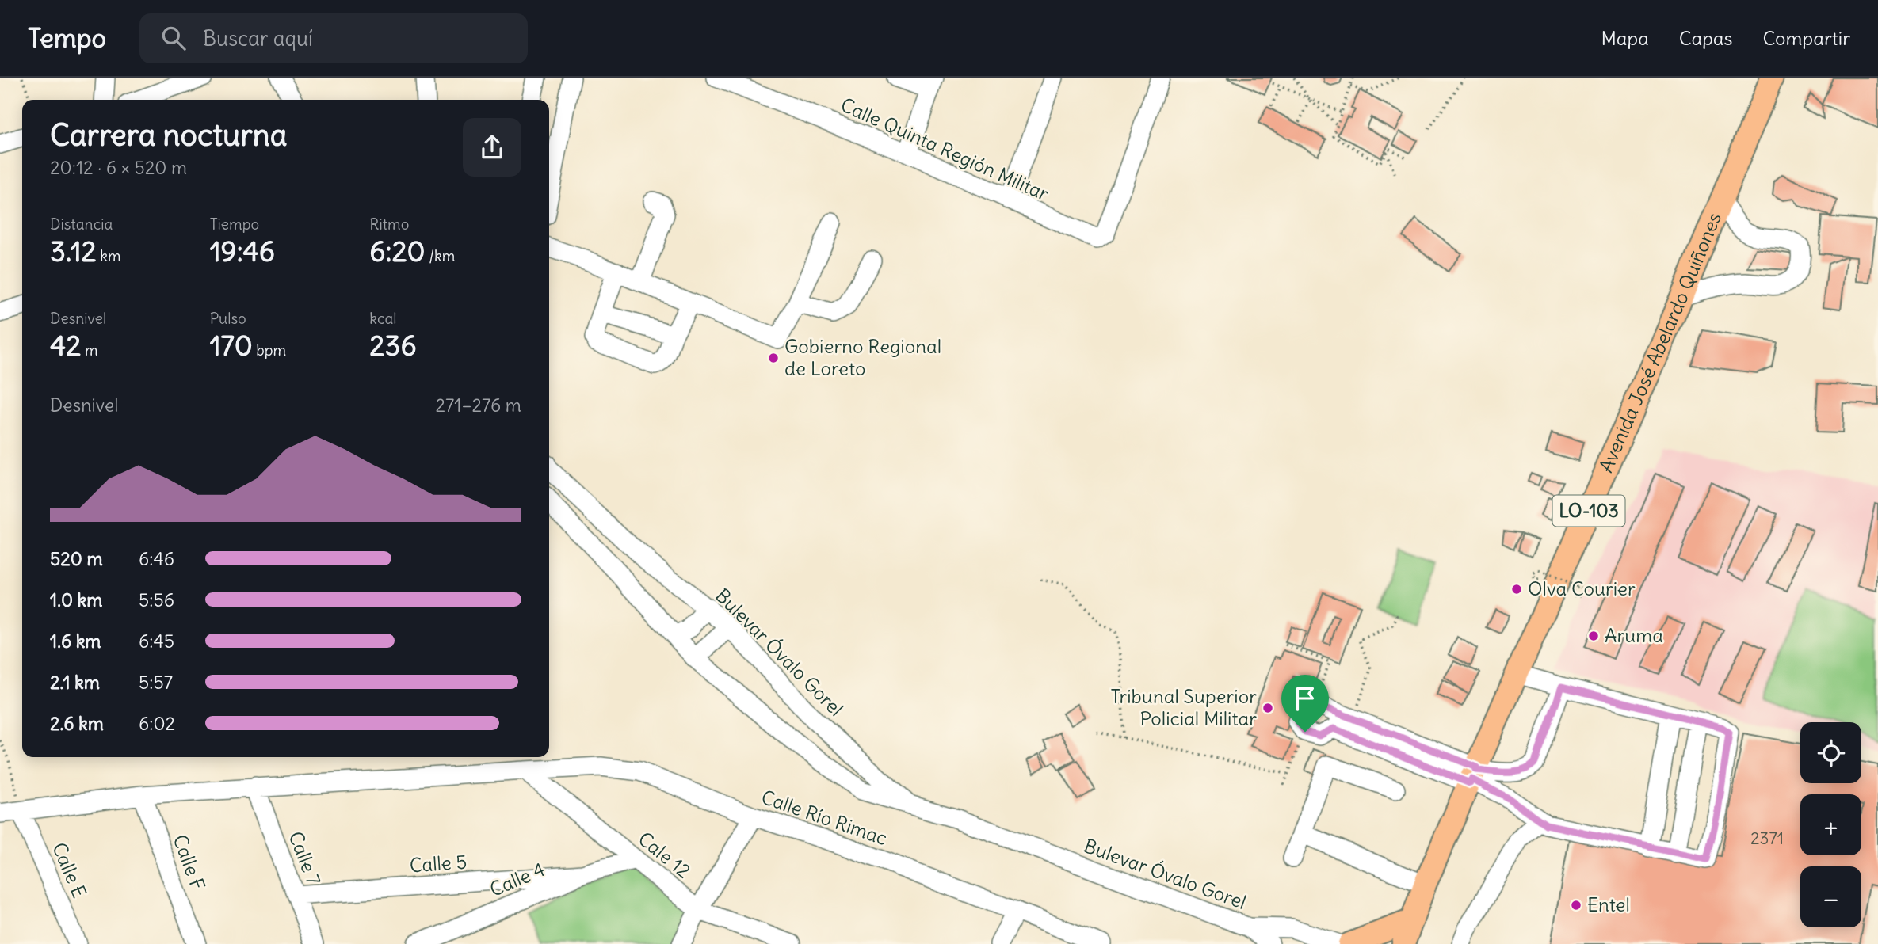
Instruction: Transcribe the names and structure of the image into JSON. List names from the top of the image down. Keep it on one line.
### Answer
{"streets":{"main road":["Avenida José Abelardo Quiñones","LO-103"],"street":["Calle Quinta Región Militar","Bulevar Óvalo Gorel","Calle Río Rimac","Cale 12","Calle 7","Calle F","Calle 5","Calle E","Calle 4"]},"crossings":[["Calle Río Rimac","Cale 12"],["Calle Río Rimac","Calle 7"],["Calle Río Rimac","Calle F"],["Calle Río Rimac","Calle E"],["Cale 12","Calle 4"],["Calle 7","Calle 5"],["Calle 5","Calle 4"]],"places":["Gobierno Regional de Loreto","Olva Courier","Aruma","Tribunal Superior Policial Militar","Entel"],"house_numbers":["2371"],"page":{"header":"Tempo","search":"Buscar aquí","nav":["Mapa","Capas","Compartir"],"heading":["Carrera nocturna","20:12 · 6 × 520 m"],"stats":[["Distancia","3.12 km"],["Tiempo","19:46"],["Ritmo","6:20 /km"],["Desnivel","42 m"],["Pulso","170 bpm"],["kcal","236"]],"chart":["Desnivel","271–276 m"],"list":[{"name":"520 m","note":"6:46"},{"name":"1.0 km","note":"5:56"},{"name":"1.6 km","note":"6:45"},{"name":"2.1 km","note":"5:57"},{"name":"2.6 km","note":"6:02"}],"map_buttons":["+","−"]}}
